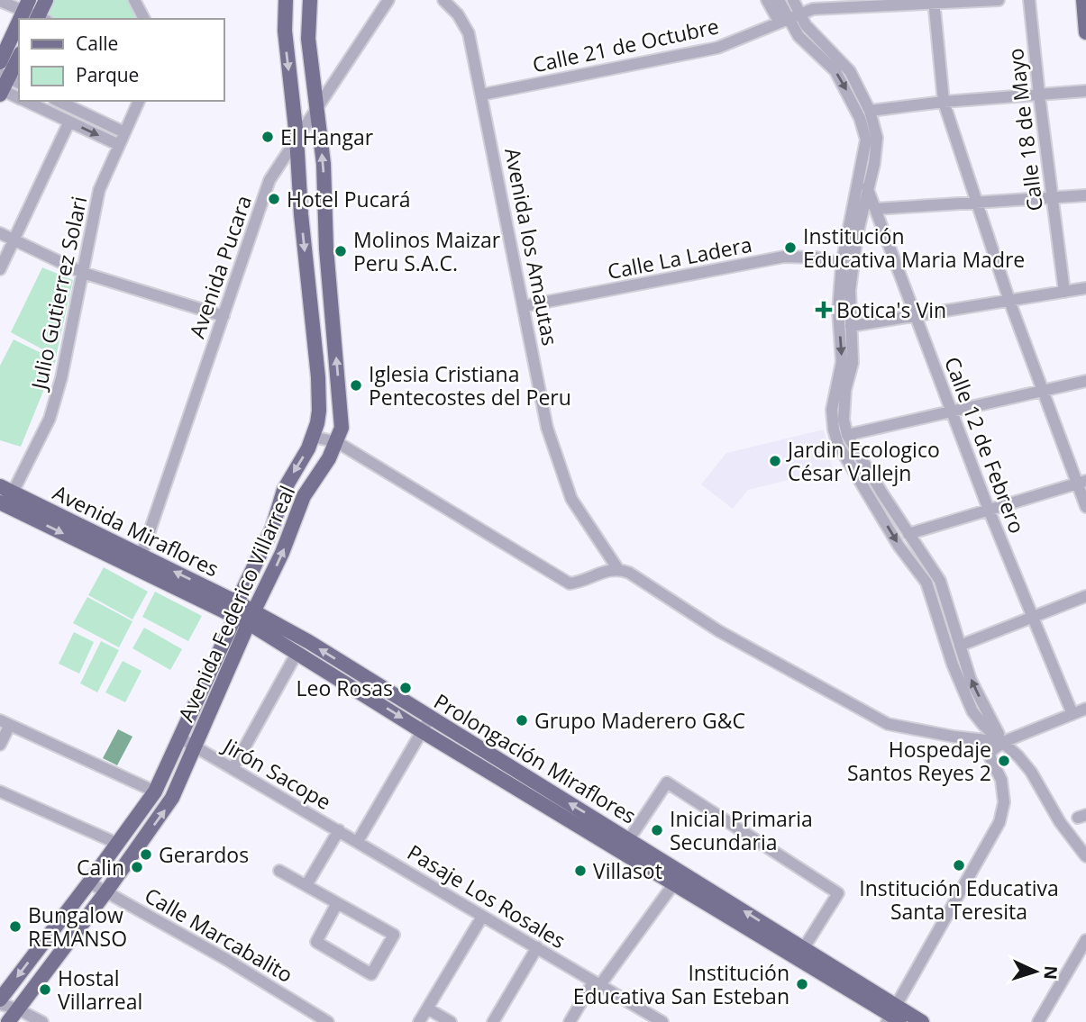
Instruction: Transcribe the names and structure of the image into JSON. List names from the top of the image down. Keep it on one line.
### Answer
{"streets":{"main road":["Avenida Miraflores","Avenida Federico Villarreal","Prolongación Miraflores"],"street":["Calle 21 de Octubre","Calle 18 de Mayo","Avenida los Amautas","Calle La Ladera","Avenida Pucara","Julio Gutierrez Solari","Calle 12 de Febrero","Jirón Sacope","Pasaje Los Rosales","Calle Marcabalito"]},"crossings":[["Calle 21 de Octubre","Avenida los Amautas"],["Avenida los Amautas","Calle La Ladera"],["Avenida Pucara","Avenida Miraflores"],["Avenida Pucara","Avenida Federico Villarreal"],["Julio Gutierrez Solari","Avenida Miraflores"],["Avenida Miraflores","Avenida Federico Villarreal"],["Avenida Miraflores","Prolongación Miraflores"],["Avenida Federico Villarreal","Prolongación Miraflores"],["Avenida Federico Villarreal","Jirón Sacope"],["Avenida Federico Villarreal","Calle Marcabalito"],["Jirón Sacope","Pasaje Los Rosales"]],"places":{"other":["El Hangar","Hotel Pucará","Institución Educativa Maria Madre","Molinos Maizar Peru S.A.C.","Iglesia Cristiana Pentecostes del Peru","Jardin Ecologico César Vallejn","Leo Rosas","Grupo Maderero G&C","Hospedaje Santos Reyes 2","Inicial Primaria Secundaria","Gerardos","Institución Educativa Santa Teresita","Calin","Villasot","Bungalow REMANSO","Institución Educativa San Esteban","Hostal Villarreal"],"health":["Botica's Vin"]},"legend":["Calle","Parque"],"north":"right"}
